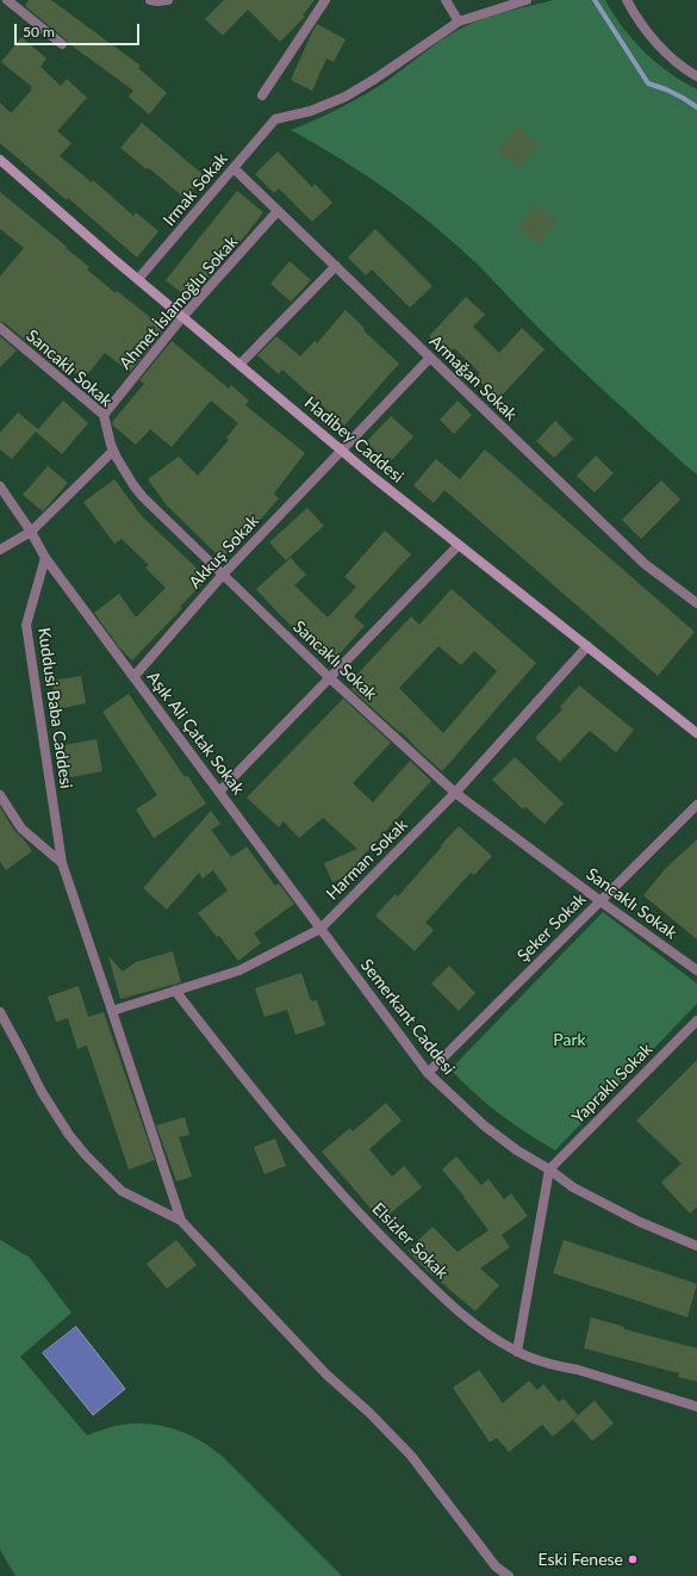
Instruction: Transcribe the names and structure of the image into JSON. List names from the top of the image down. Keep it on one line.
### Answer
{"streets":{"main road":["Hadibey Caddesi"],"street":["Irmak Sokak","Ahmet İslamoğlu Sokak","Sancaklı Sokak","Armağan Sokak","Akkuş Sokak","Kuddusi Baba Caddesi","Aşık Ali Çatak Sokak","Harman Sokak","Şeker Sokak","Semerkant Caddesi","Yapraklı Sokak","Elsizler Sokak"]},"crossings":[["Irmak Sokak","Armağan Sokak"],["Irmak Sokak","Hadibey Caddesi"],["Ahmet İslamoğlu Sokak","Sancaklı Sokak"],["Ahmet İslamoğlu Sokak","Armağan Sokak"],["Ahmet İslamoğlu Sokak","Hadibey Caddesi"],["Sancaklı Sokak","Akkuş Sokak"],["Sancaklı Sokak","Harman Sokak"],["Sancaklı Sokak","Şeker Sokak"],["Armağan Sokak","Akkuş Sokak"],["Hadibey Caddesi","Akkuş Sokak"],["Hadibey Caddesi","Harman Sokak"],["Akkuş Sokak","Aşık Ali Çatak Sokak"],["Kuddusi Baba Caddesi","Aşık Ali Çatak Sokak"],["Kuddusi Baba Caddesi","Harman Sokak"],["Aşık Ali Çatak Sokak","Harman Sokak"],["Aşık Ali Çatak Sokak","Semerkant Caddesi"],["Harman Sokak","Semerkant Caddesi"],["Harman Sokak","Elsizler Sokak"],["Şeker Sokak","Semerkant Caddesi"],["Semerkant Caddesi","Yapraklı Sokak"]],"parks":["Park"],"places":["Eski Fenese"],"scale_bar":"50 m"}
